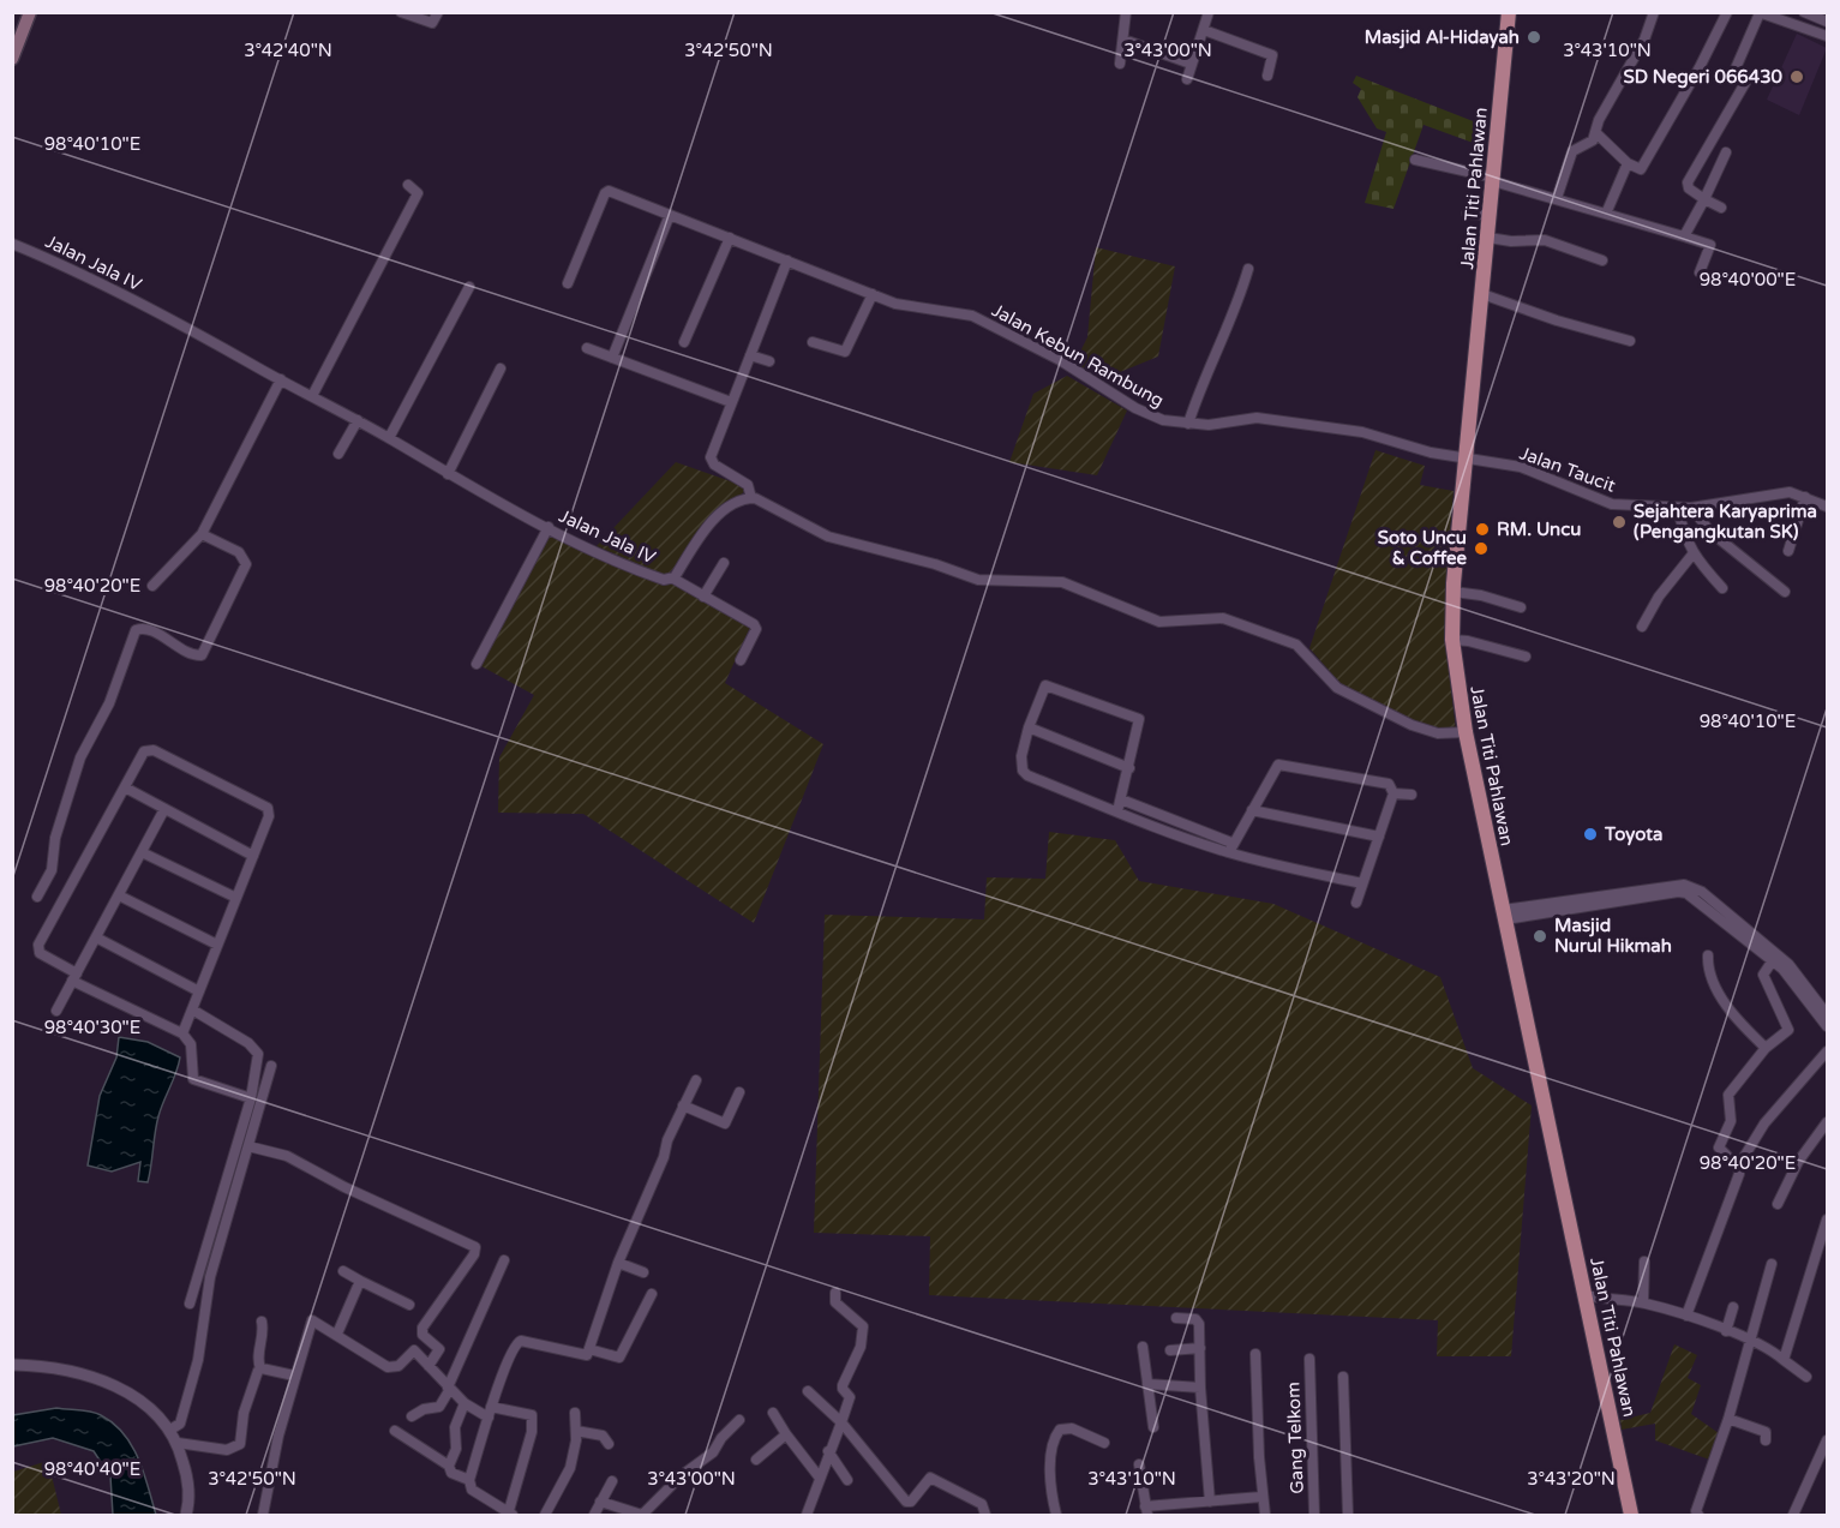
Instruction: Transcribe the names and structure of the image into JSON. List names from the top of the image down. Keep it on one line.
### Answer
{"streets":{"main road":["Jalan Titi Pahlawan"],"street":["Jalan Jala IV","Jalan Kebun Rambung","Jalan Taucit","Gang Telkom"]},"crossings":[["Jalan Titi Pahlawan","Jalan Kebun Rambung"],["Jalan Titi Pahlawan","Jalan Taucit"],["Jalan Kebun Rambung","Jalan Taucit"]],"places":["Masjid Al-Hidayah","SD Negeri 066430","Sejahtera Karyaprima (Pengangkutan SK)","RM. Uncu","Soto Uncu & Coffee","Toyota","Masjid Nurul Hikmah"],"coordinates":["3°42'40\"N","3°42'50\"N","3°43'00\"N","3°43'10\"N","98°40'10\"E","98°40'00\"E","98°40'20\"E","98°40'30\"E","98°40'40\"E","3°43'20\"N"]}
